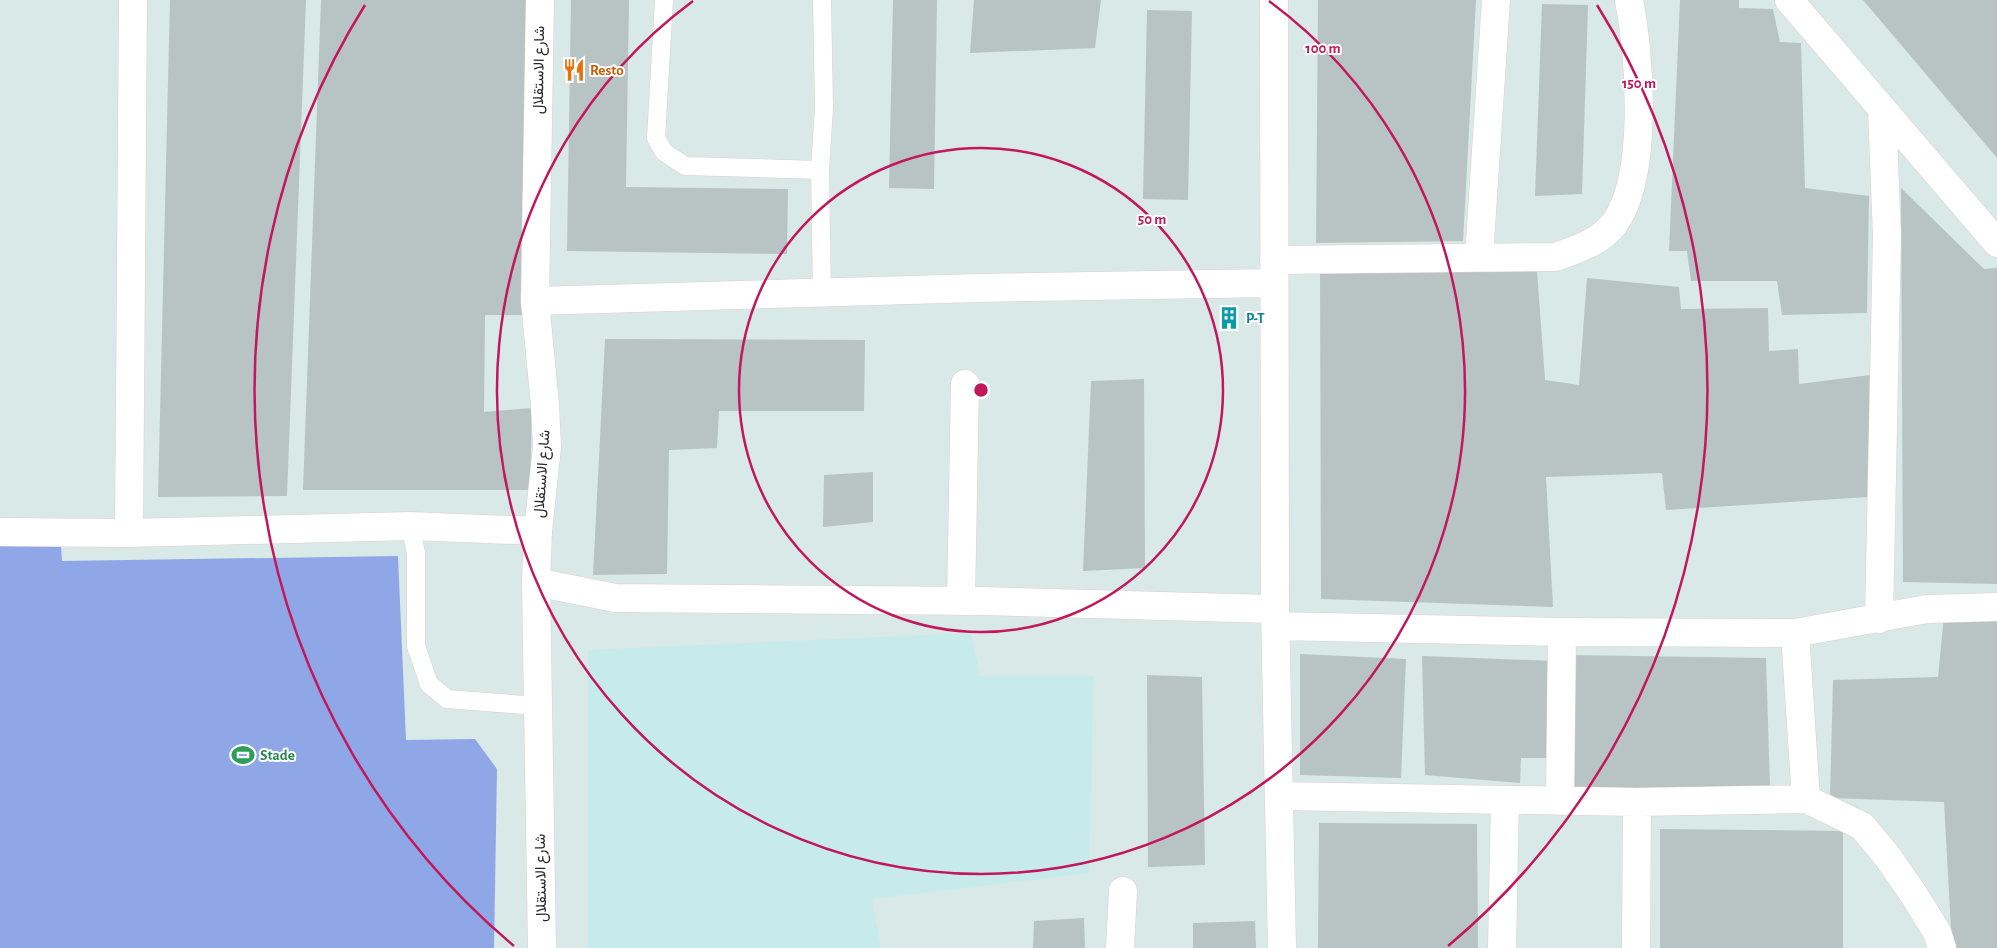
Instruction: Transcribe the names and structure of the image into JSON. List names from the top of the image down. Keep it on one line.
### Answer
{"streets":{"street":["شارع الاستقلال"]},"places":{"restaurant":["Resto"],"building":["P-T"],"sports":["Stade"]},"rings":["100 m","150 m","50 m"]}
